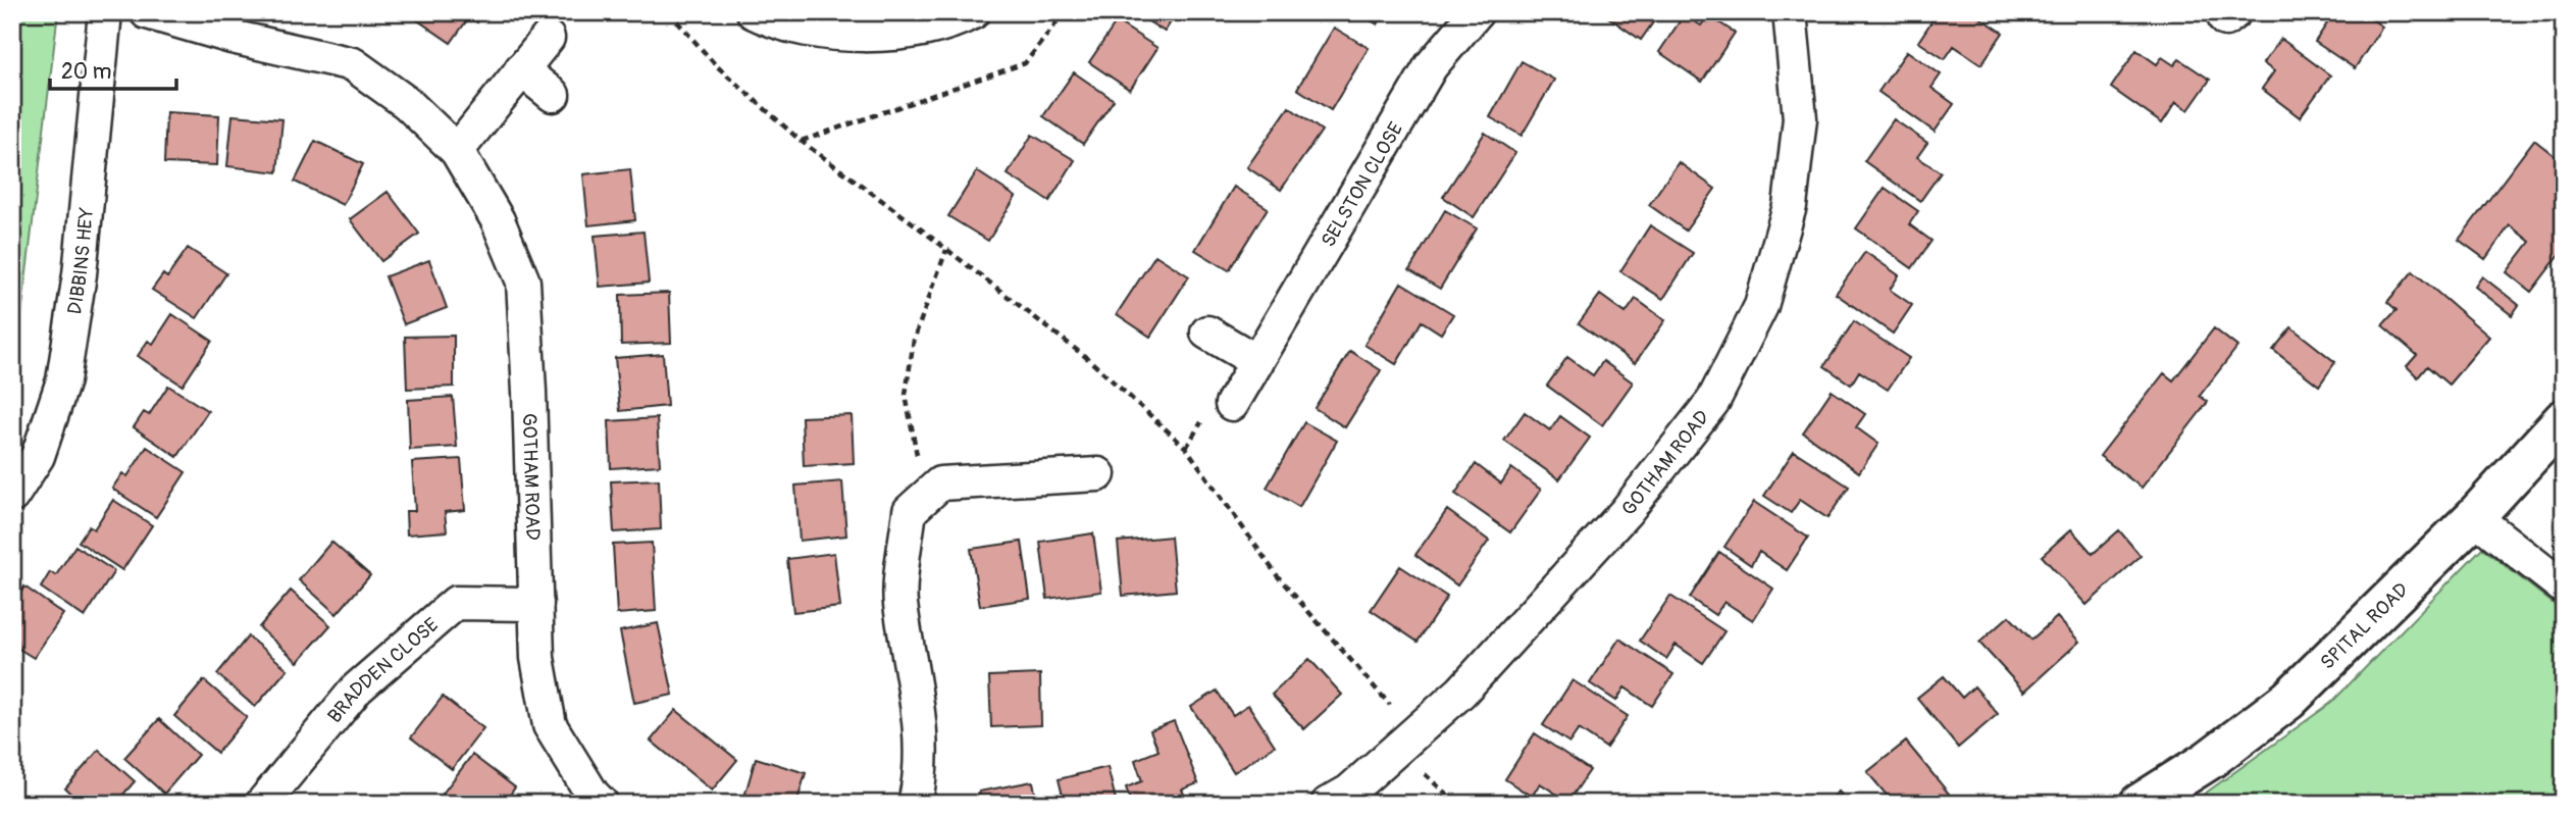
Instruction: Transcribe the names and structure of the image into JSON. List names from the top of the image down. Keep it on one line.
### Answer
{"streets":{"main road":["SPITAL ROAD"],"street":["SELSTON CLOSE","DIBBINS HEY","GOTHAM ROAD","BRADDEN CLOSE"]},"crossings":[["GOTHAM ROAD","BRADDEN CLOSE"]],"scale_bar":"20 m"}
